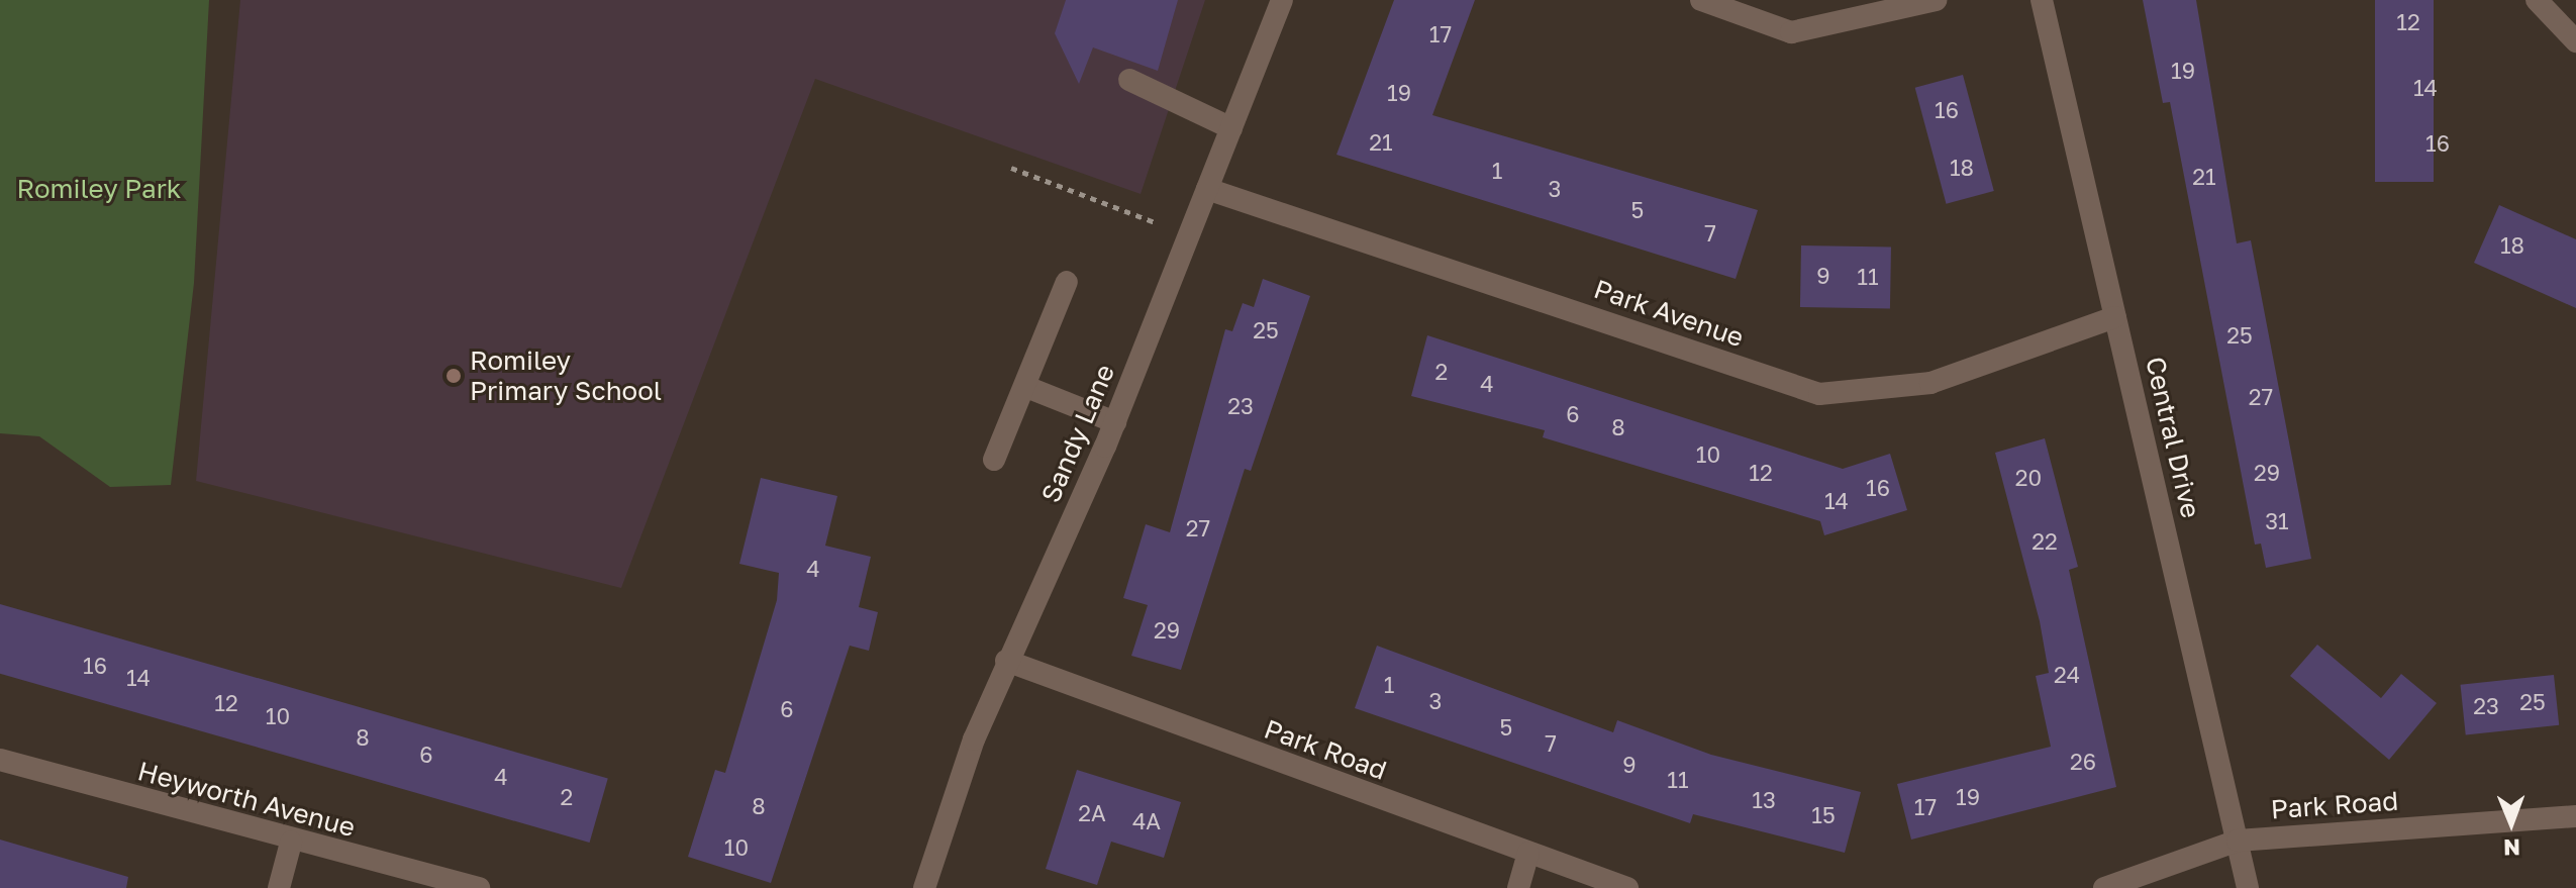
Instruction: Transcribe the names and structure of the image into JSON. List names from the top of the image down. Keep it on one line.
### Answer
{"streets":{"street":["Park Avenue","Sandy Lane","Central Drive","Park Road","Heyworth Avenue"]},"crossings":[["Park Avenue","Sandy Lane"],["Park Avenue","Central Drive"],["Sandy Lane","Park Road"],["Central Drive","Park Road"]],"parks":["Romiley Park"],"places":["Romiley Primary School"],"house_numbers":["12","17","19","14","19","16","21","16","18","1","21","3","5","7","18","9","11","25","25","2","4","27","23","6","8","10","12","29","20","16","14","31","27","22","4","29","16","24","14","1","3","25","12","23","6","10","5","8","7","6","26","9","4","11","2","19","13","8","17","2A","15","4A","10"],"north":"bottom"}
